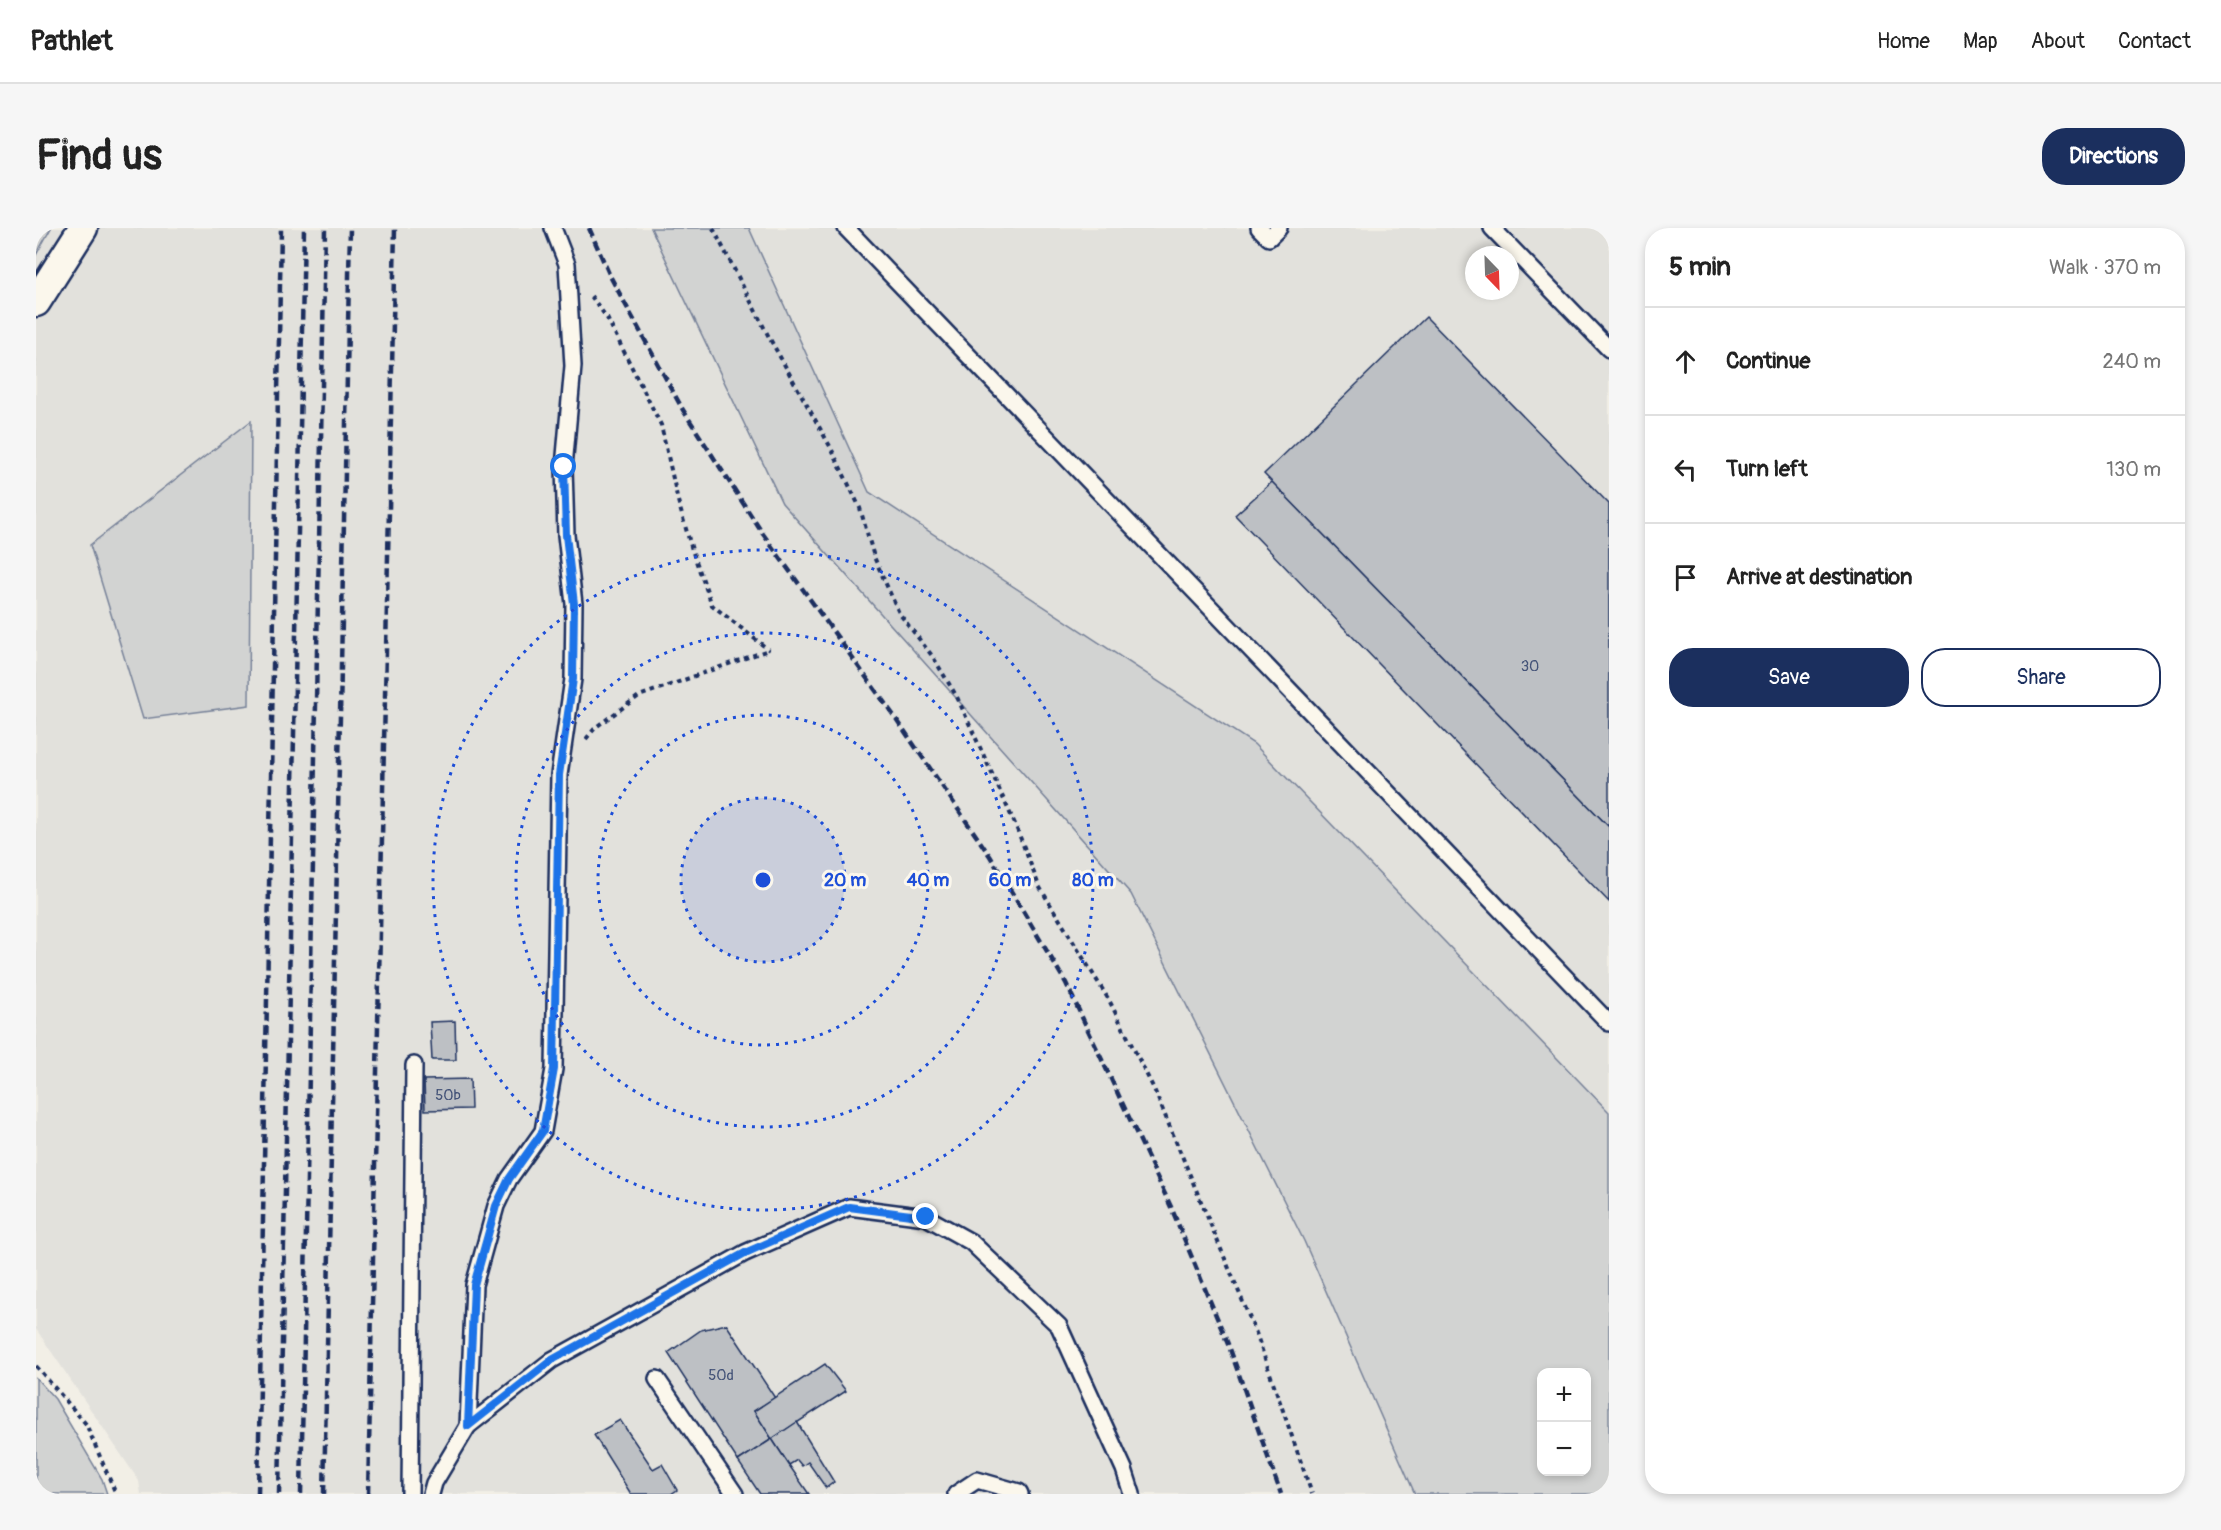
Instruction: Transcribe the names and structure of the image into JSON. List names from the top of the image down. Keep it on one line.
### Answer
{"house_numbers":["30","50b","50d"],"north":"bottom right","page":{"header":"Pathlet","nav":["Home","Map","About","Contact"],"buttons":["Directions",["Save","Share"]],"title":"Find us","heading":["5 min","Walk · 370 m"],"list":[["Continue","240 m"],["Turn left","130 m"],"Arrive at destination"],"map_buttons":["+","−"]},"rings":["20 m","40 m","60 m","80 m"]}
